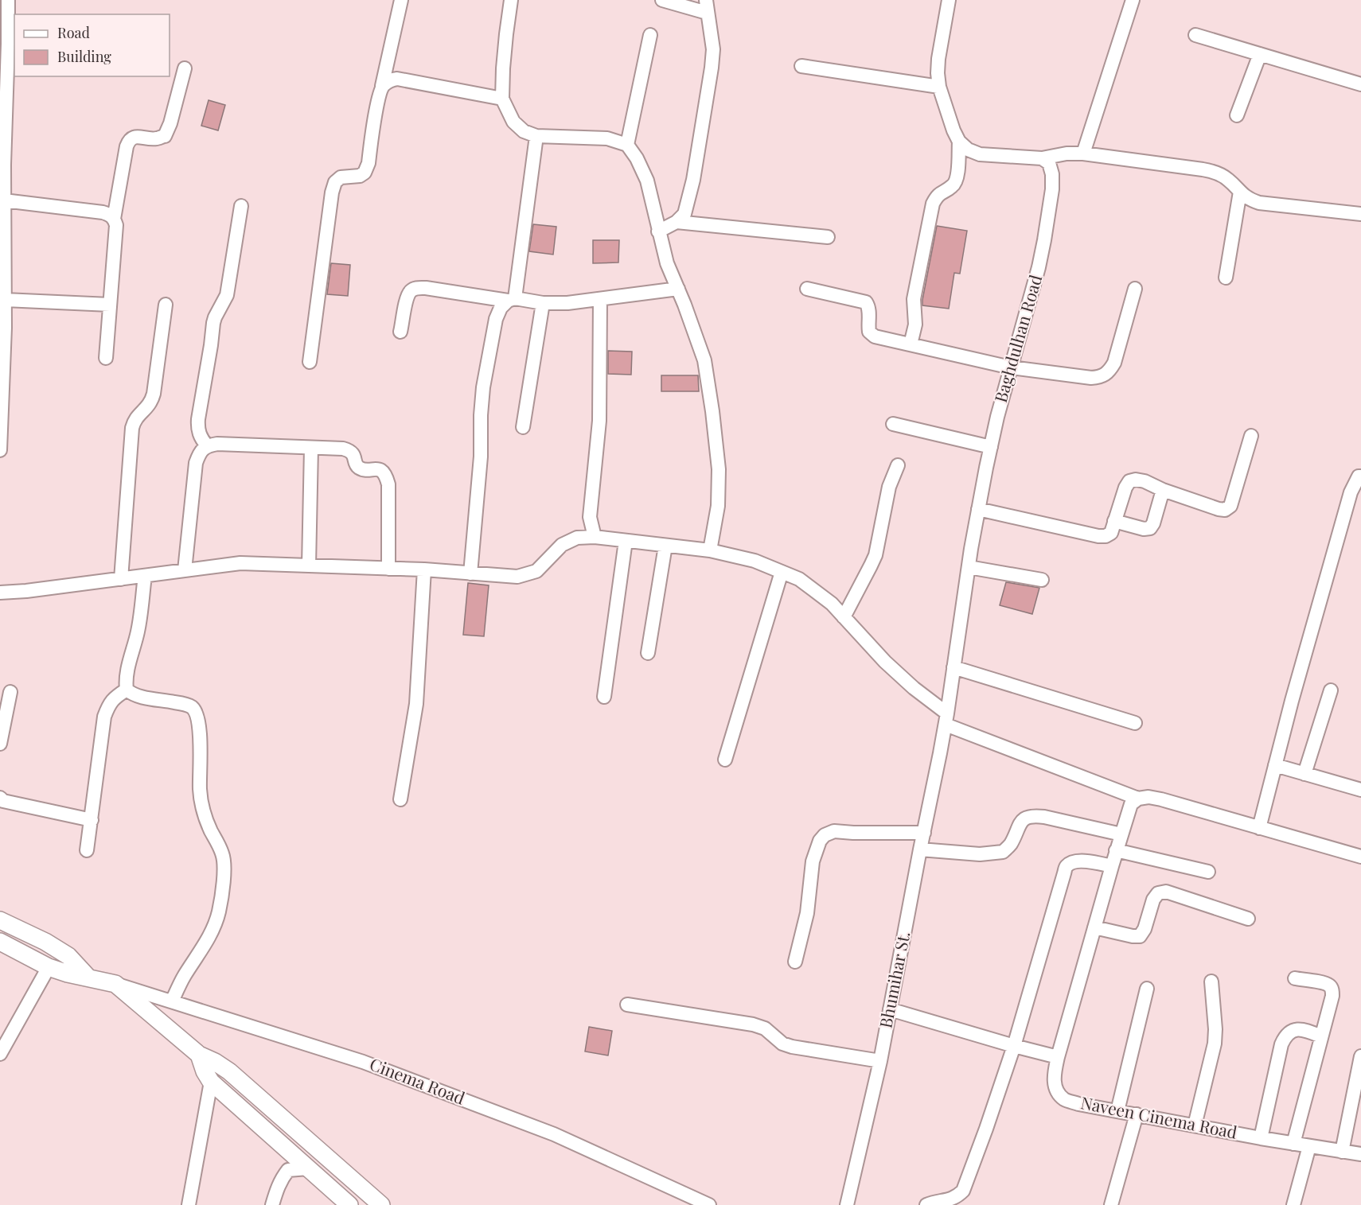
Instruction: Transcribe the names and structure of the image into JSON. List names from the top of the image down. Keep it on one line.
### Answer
{"streets":{"street":["Baghdulhan Road","Bhumihar St.","Cinema Road","Naveen Cinema Road"]},"crossings":[["Baghdulhan Road","Bhumihar St."]],"legend":["Road","Building"]}
